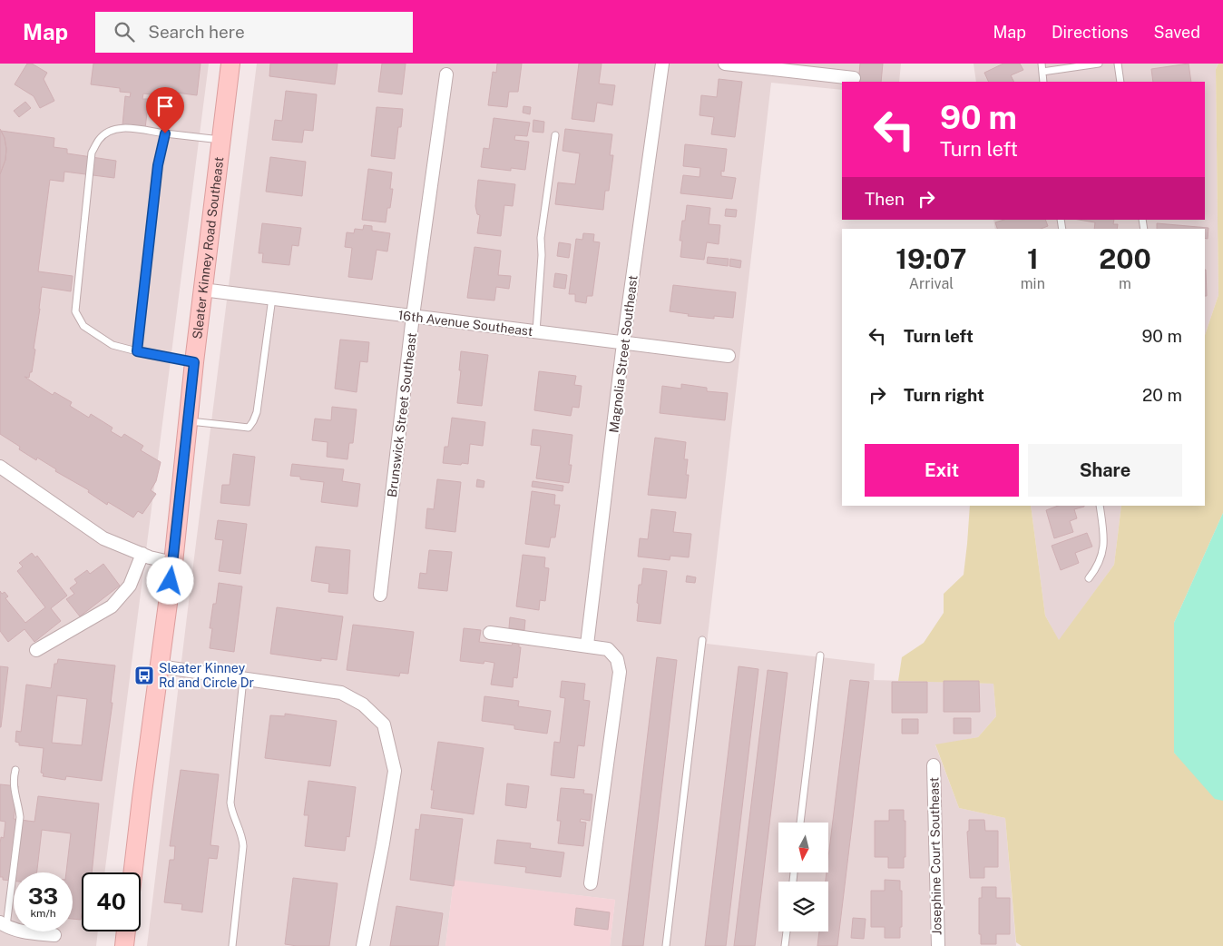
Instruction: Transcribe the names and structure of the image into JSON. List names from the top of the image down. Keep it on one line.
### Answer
{"streets":{"street":["Sleater Kinney Road Southeast","16th Avenue Southeast","Magnolia Street Southeast","Brunswick Street Southeast","Josephine Court Southeast"]},"crossings":[["Sleater Kinney Road Southeast","16th Avenue Southeast"],["16th Avenue Southeast","Magnolia Street Southeast"],["16th Avenue Southeast","Brunswick Street Southeast"]],"places":{"bus stop":["Sleater Kinney Rd and Circle Dr"]},"north":"bottom","page":{"header":"Map","search":"Search here","nav":["Map","Directions","Saved"],"turn":["90 m","Turn left"],"then":"Then","eta":["19:07","Arrival","1","min","200","m"],"list":[{"name":"Turn left","value":"90 m"},{"name":"Turn right","value":"20 m"}],"buttons":["Exit","Share"],"speed":"33 km/h","limit":"40"}}
